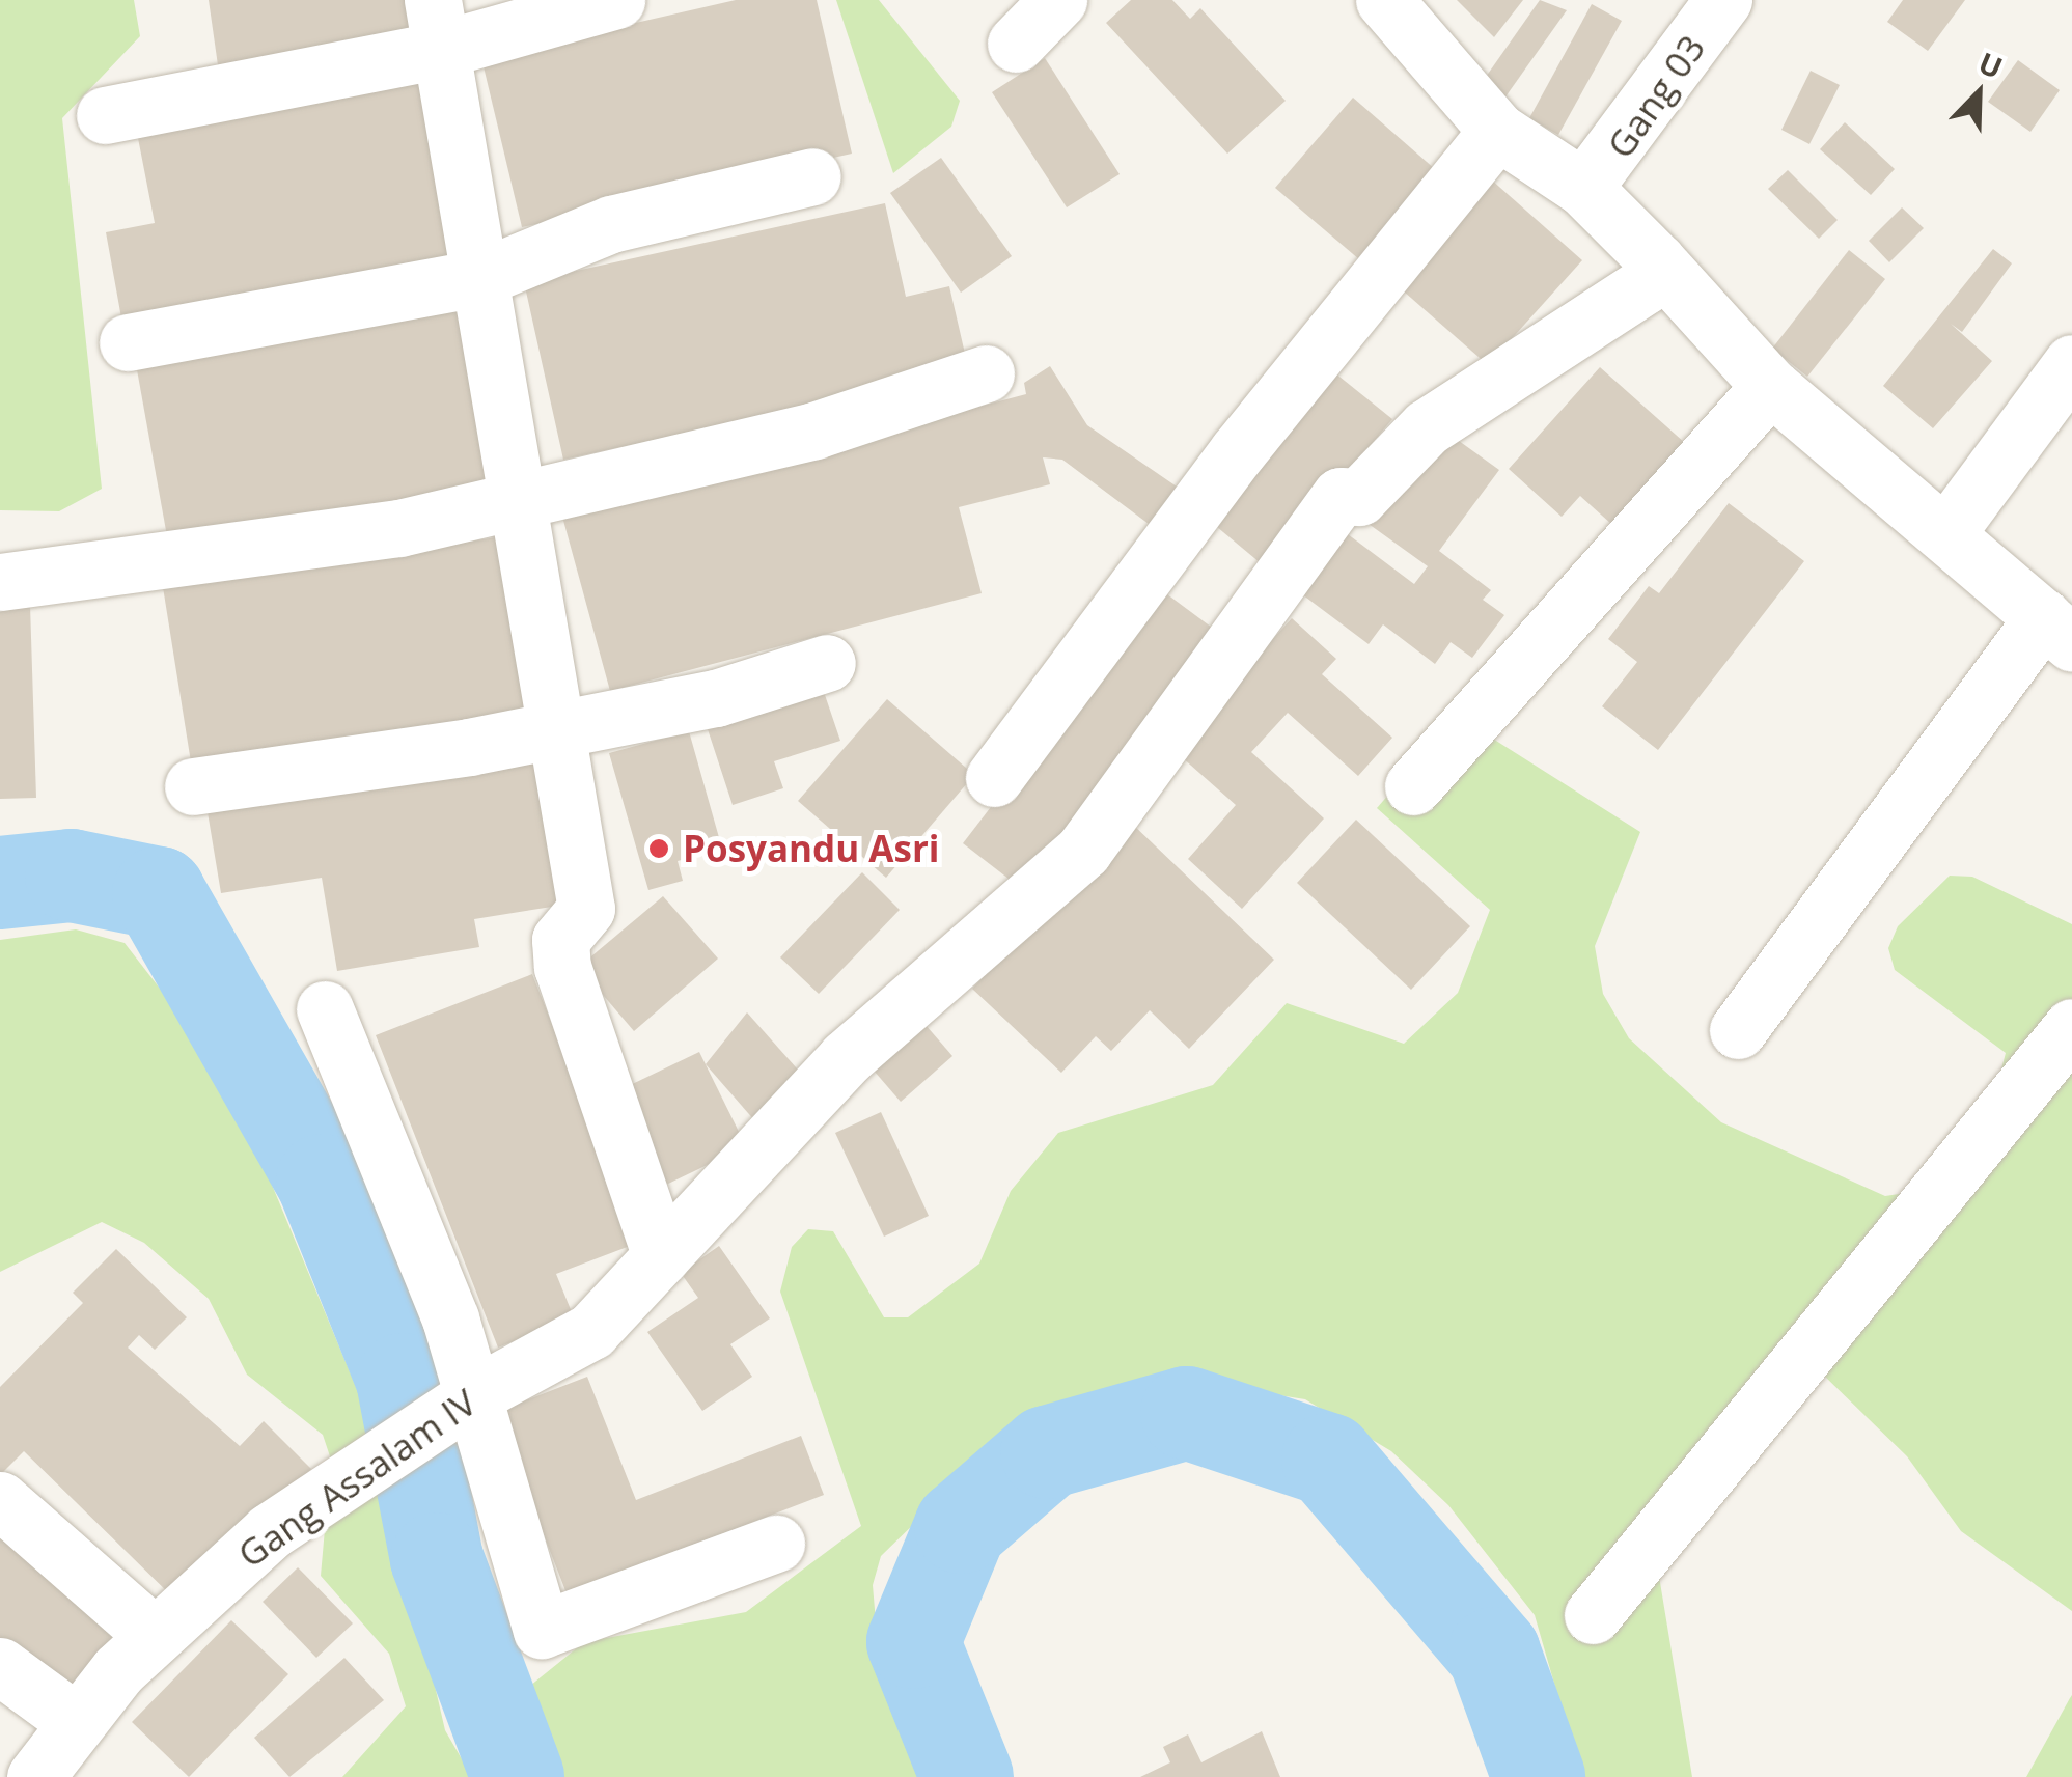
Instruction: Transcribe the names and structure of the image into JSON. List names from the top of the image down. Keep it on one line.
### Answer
{"streets":{"street":["Gang 03","Gang Assalam IV"]},"places":["Posyandu Asri"],"north":"top right"}
